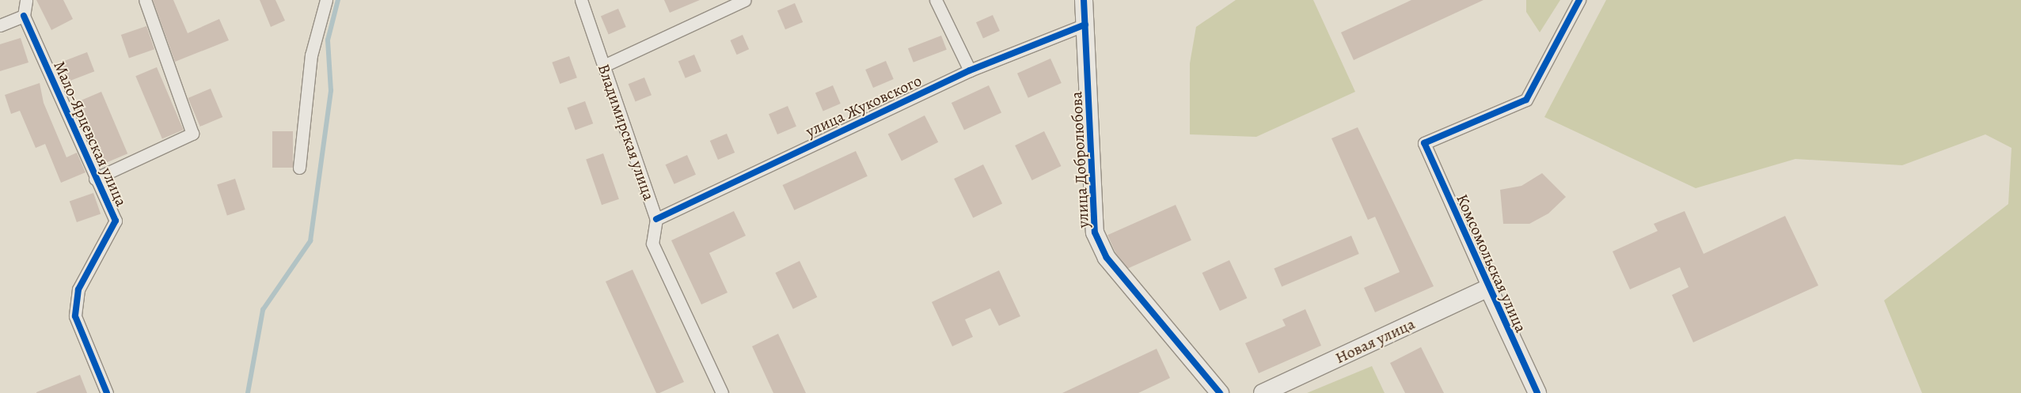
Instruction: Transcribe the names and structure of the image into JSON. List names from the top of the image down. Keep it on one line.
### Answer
{"streets":{"street":["улица Жуковского","Владимирская улица","Мало-Ярцевская улица","улица Добролюбова","Комсомольская улица","Новая улица"]},"crossings":[["улица Жуковского","Владимирская улица"],["улица Жуковского","улица Добролюбова"],["Комсомольская улица","Новая улица"]]}
